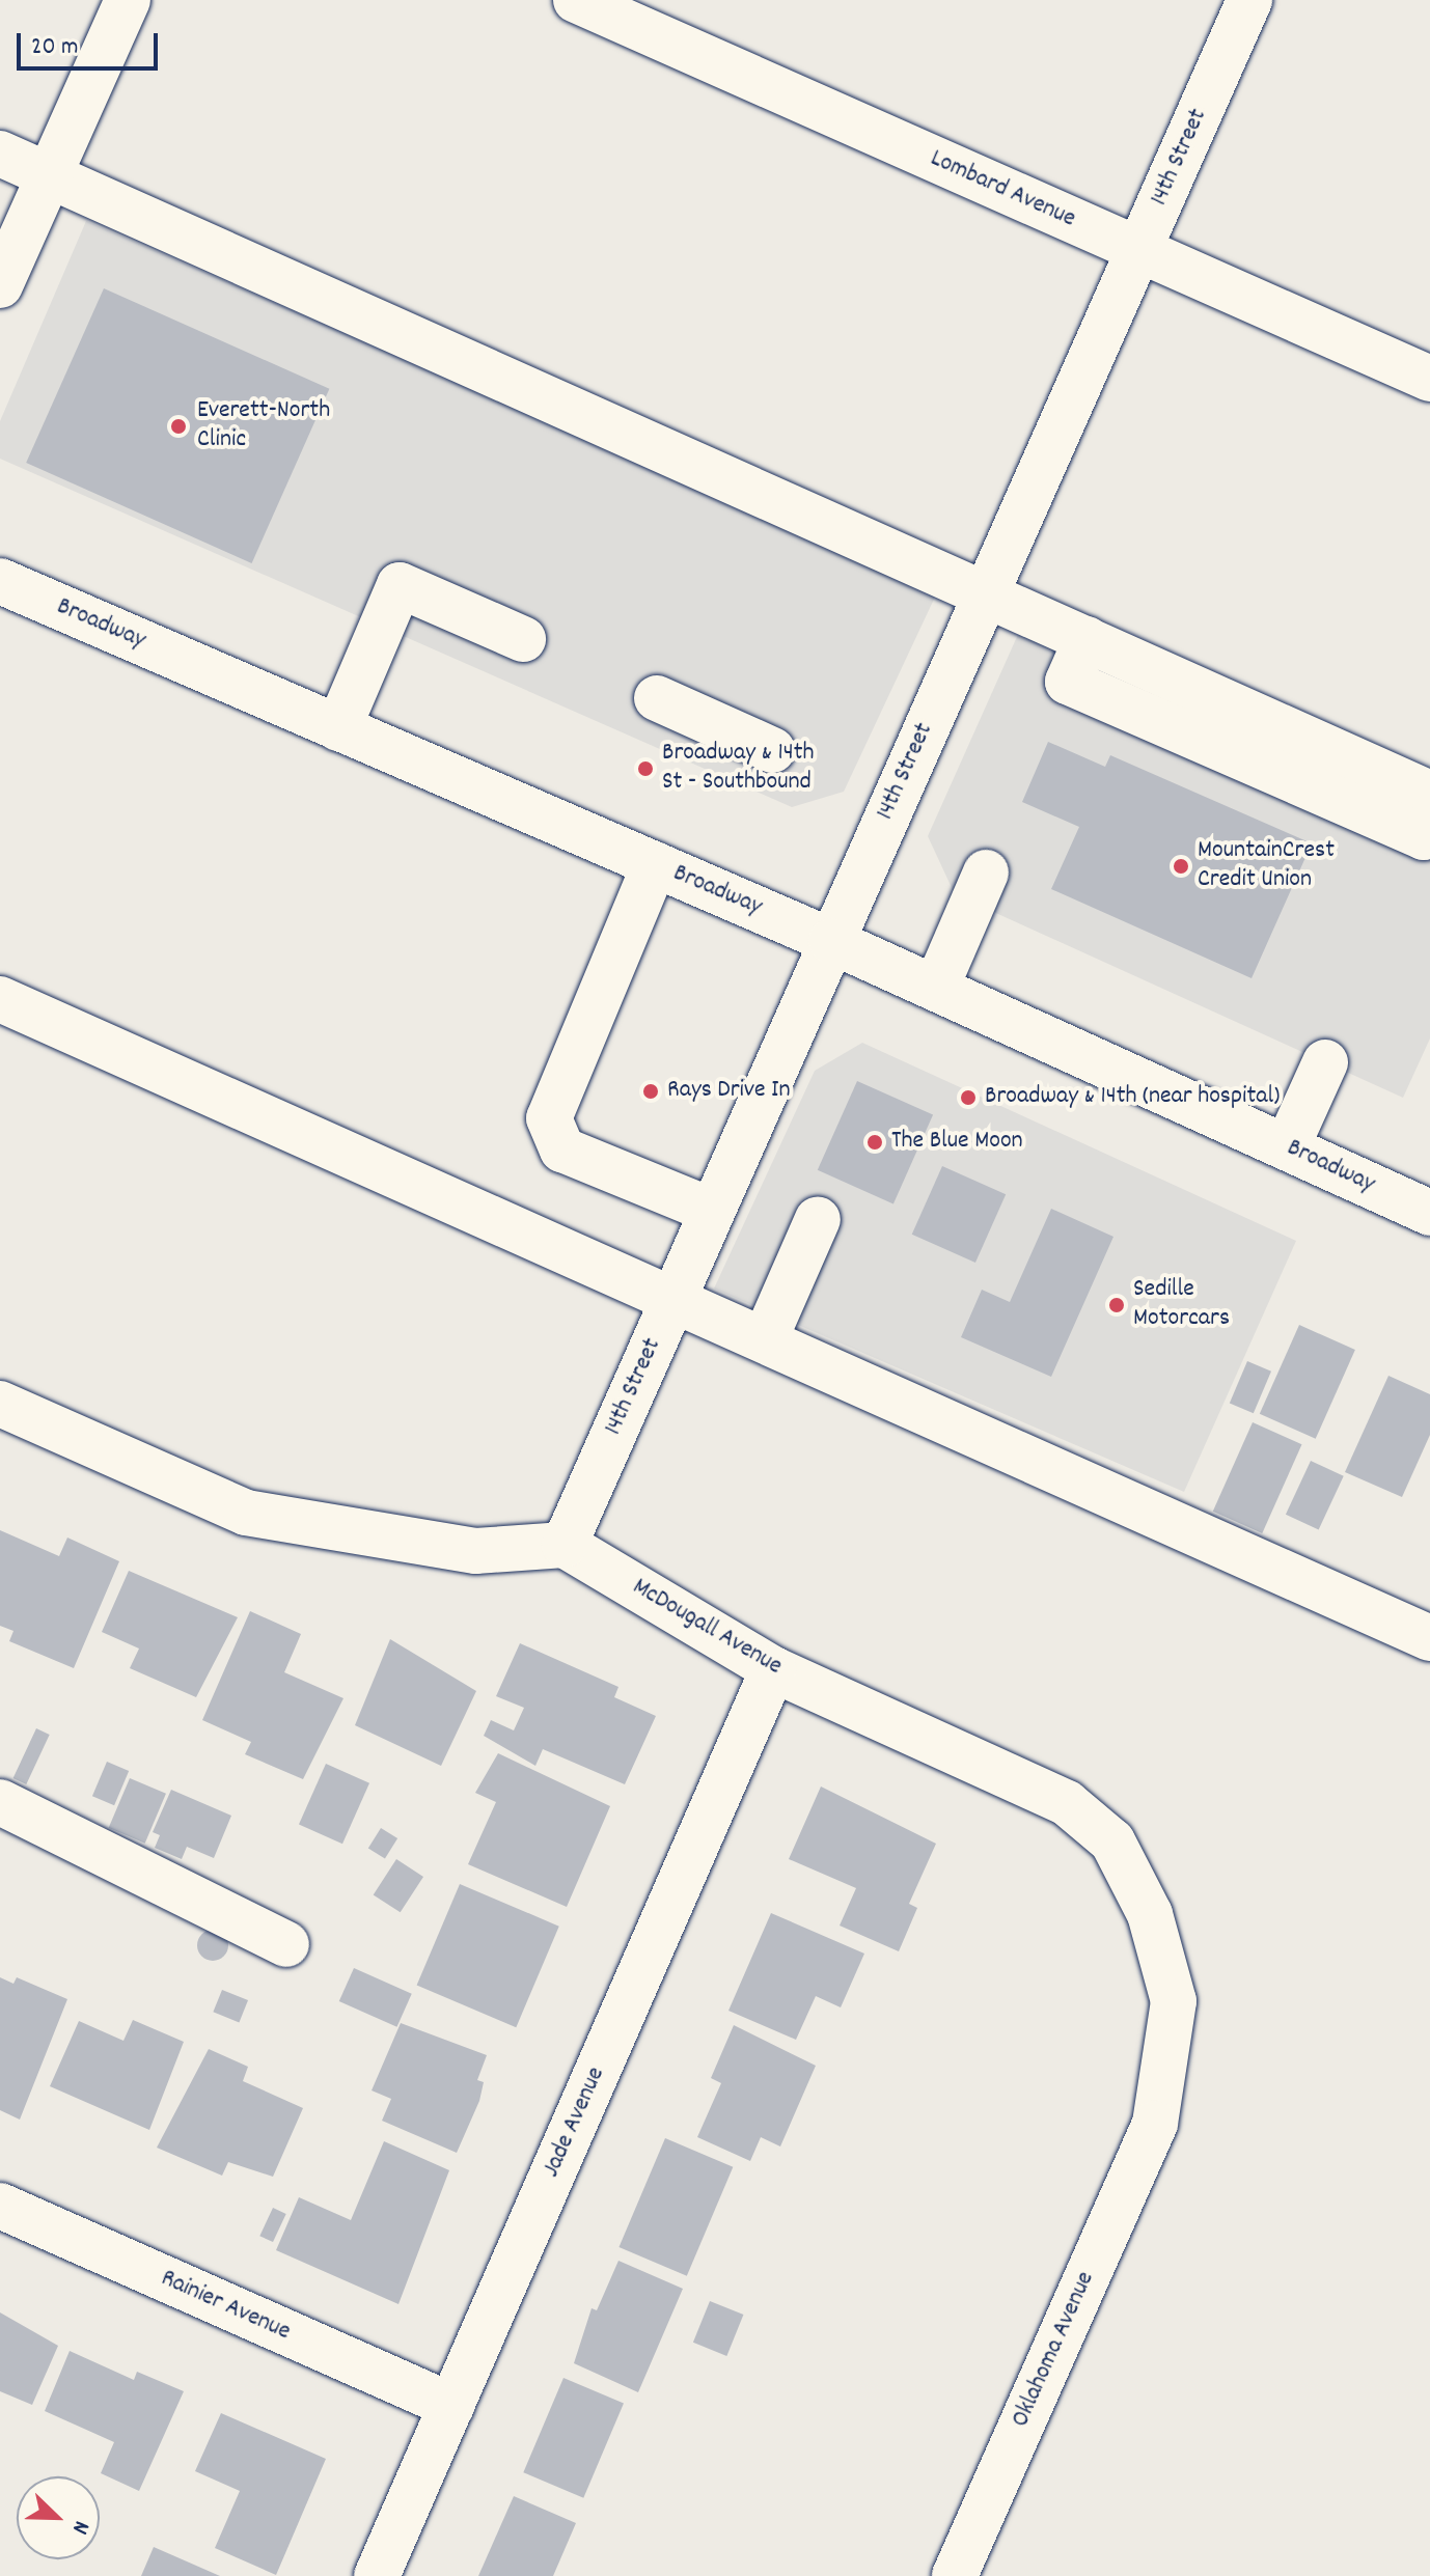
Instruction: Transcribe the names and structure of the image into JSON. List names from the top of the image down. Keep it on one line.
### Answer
{"streets":{"street":["14th Street","Lombard Avenue","Broadway","McDougall Avenue","Jade Avenue","Rainier Avenue","Oklahoma Avenue"]},"crossings":[["14th Street","Lombard Avenue"],["14th Street","Broadway"],["14th Street","McDougall Avenue"],["McDougall Avenue","Jade Avenue"],["McDougall Avenue","Oklahoma Avenue"],["Jade Avenue","Rainier Avenue"]],"places":["Everett-North Clinic","Broadway & 14th St - Southbound","MountainCrest Credit Union","Rays Drive In","Broadway & 14th (near hospital)","The Blue Moon","Sedille Motorcars"],"scale_bar":"20 m","north":"bottom right"}
